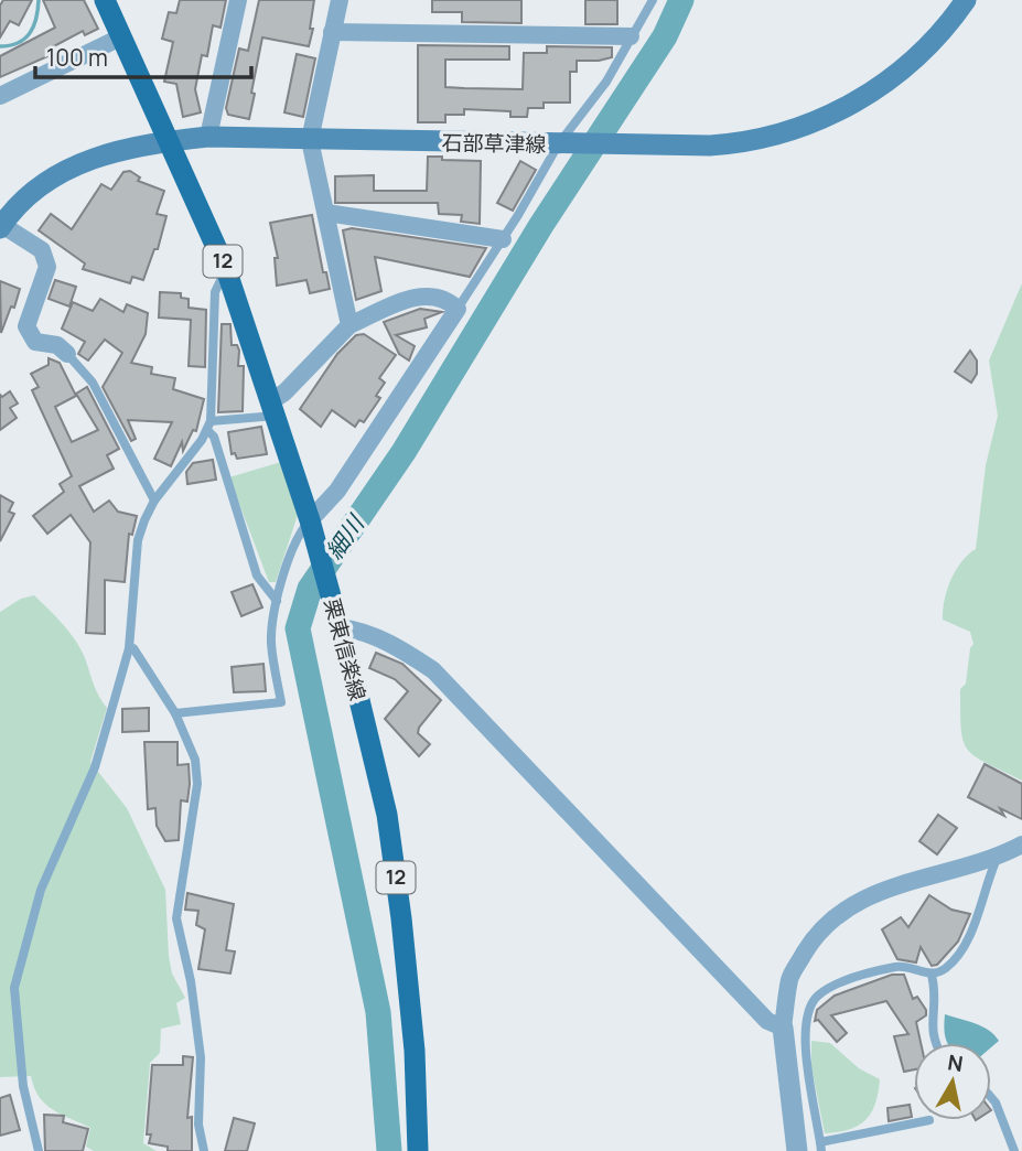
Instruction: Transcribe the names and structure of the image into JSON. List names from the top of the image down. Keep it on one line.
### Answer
{"streets":{"main road":["石部草津線","12","栗東信楽線"]},"crossings":[["石部草津線","栗東信楽線"]],"water":["細川"],"scale_bar":"100 m","north":"top"}
